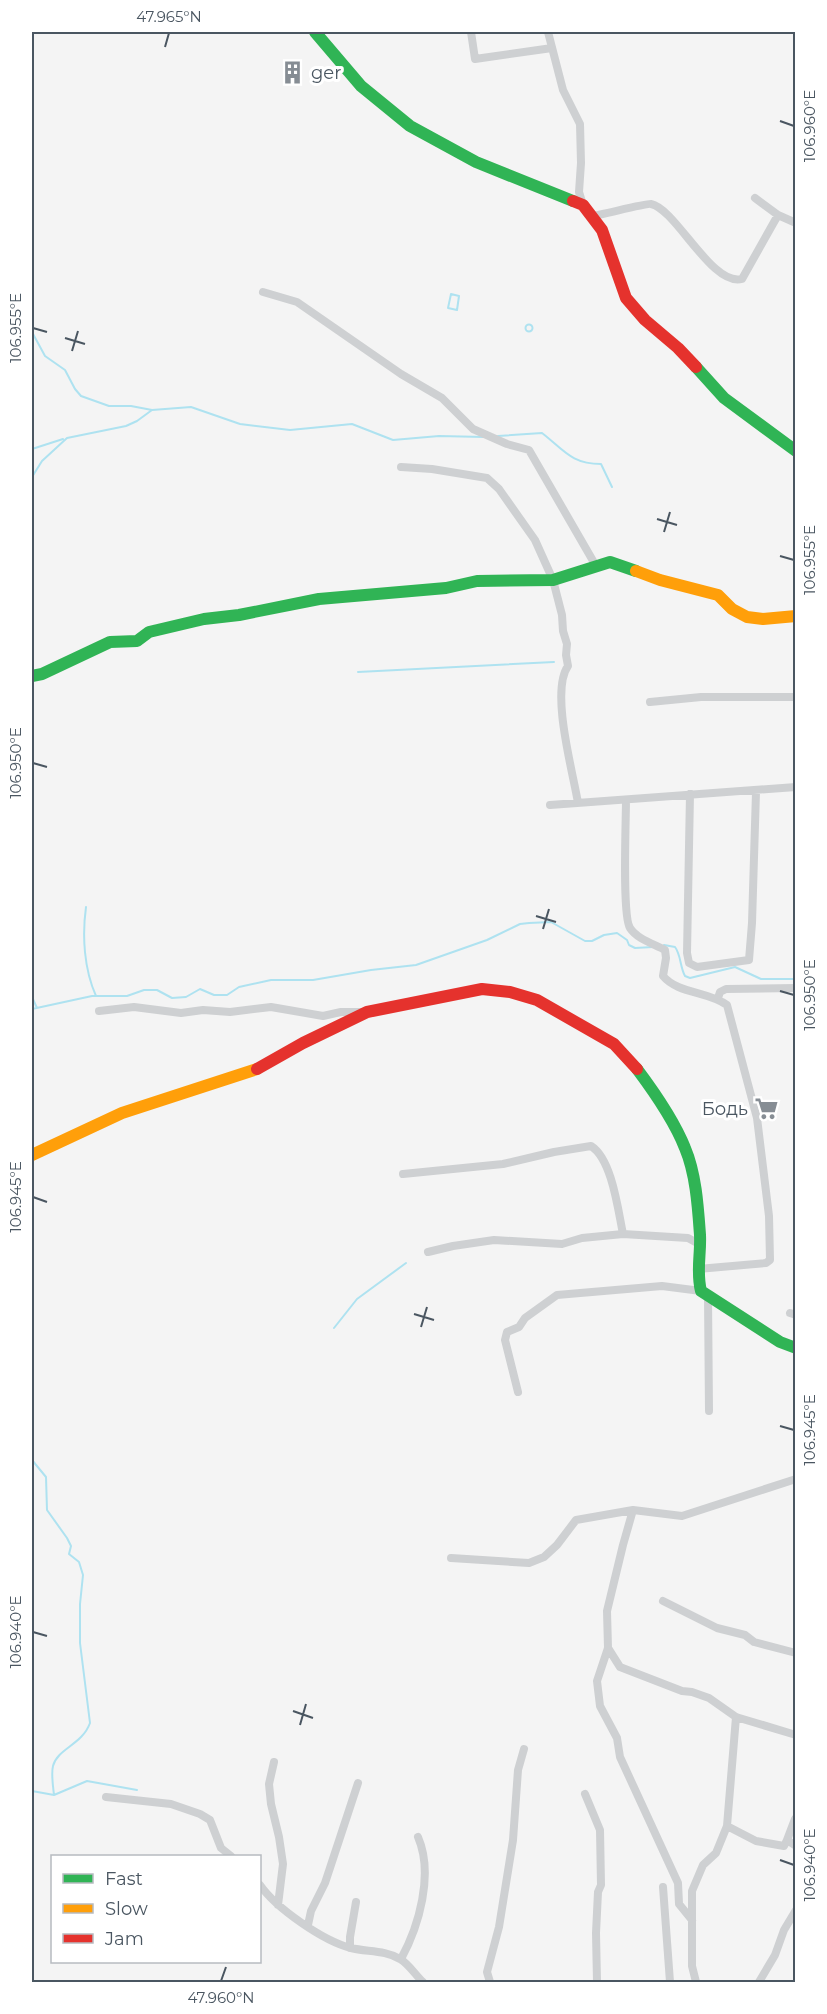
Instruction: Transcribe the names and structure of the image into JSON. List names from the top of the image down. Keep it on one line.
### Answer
{"places":{"building":["ger"],"supermarket":["Бодь"]},"legend":["Fast","Slow","Jam"],"coordinates":["47.965°N","106.960°E","106.955°E","106.950°E","106.945°E","106.940°E","47.960°N"]}
